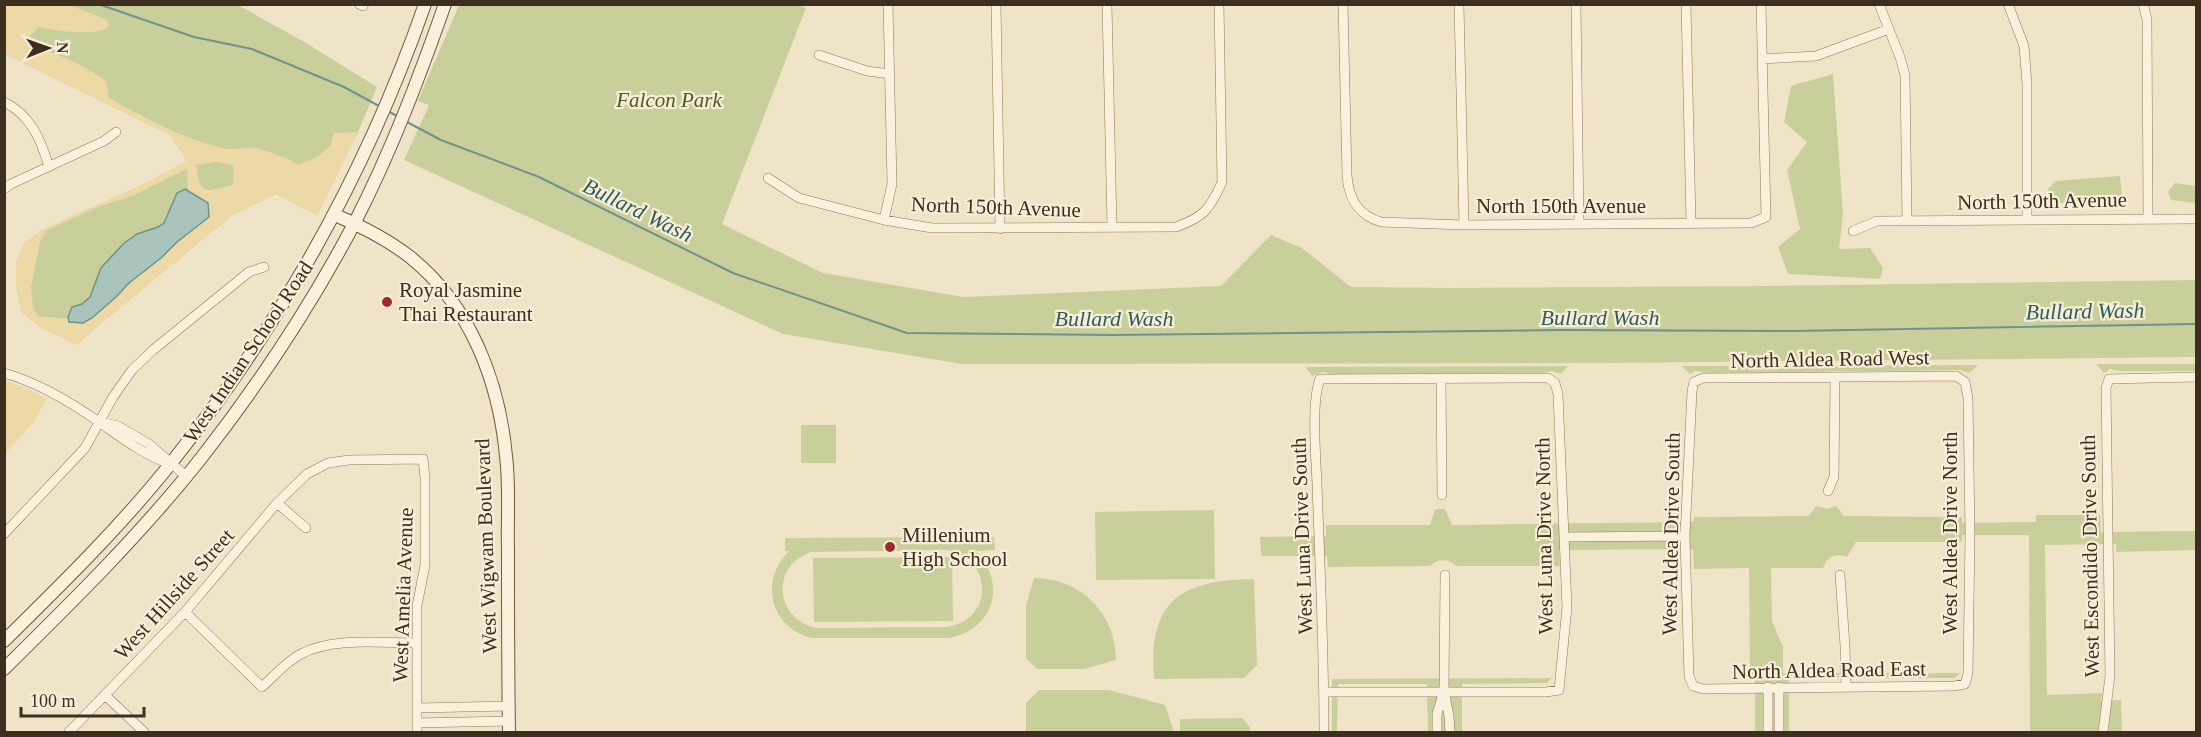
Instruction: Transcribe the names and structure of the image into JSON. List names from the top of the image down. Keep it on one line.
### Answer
{"streets":{"main road":["West Indian School Road","West Wigwam Boulevard"],"street":["North 150th Avenue","North Aldea Road West","West Aldea Drive North","West Aldea Drive South","West Luna Drive South","West Luna Drive North","West Escondido Drive South","West Hillside Street","West Amelia Avenue","North Aldea Road East"]},"crossings":[["West Indian School Road","West Wigwam Boulevard"],["North Aldea Road West","West Aldea Drive North"],["North Aldea Road West","West Aldea Drive South"],["West Aldea Drive North","North Aldea Road East"],["West Aldea Drive South","North Aldea Road East"],["West Luna Drive South","West Luna Drive North"],["West Hillside Street","West Amelia Avenue"]],"water":["Bullard Wash"],"parks":["Falcon Park"],"places":["Royal Jasmine Thai Restaurant","Millenium High School"],"scale_bar":"100 m","north":"right"}
